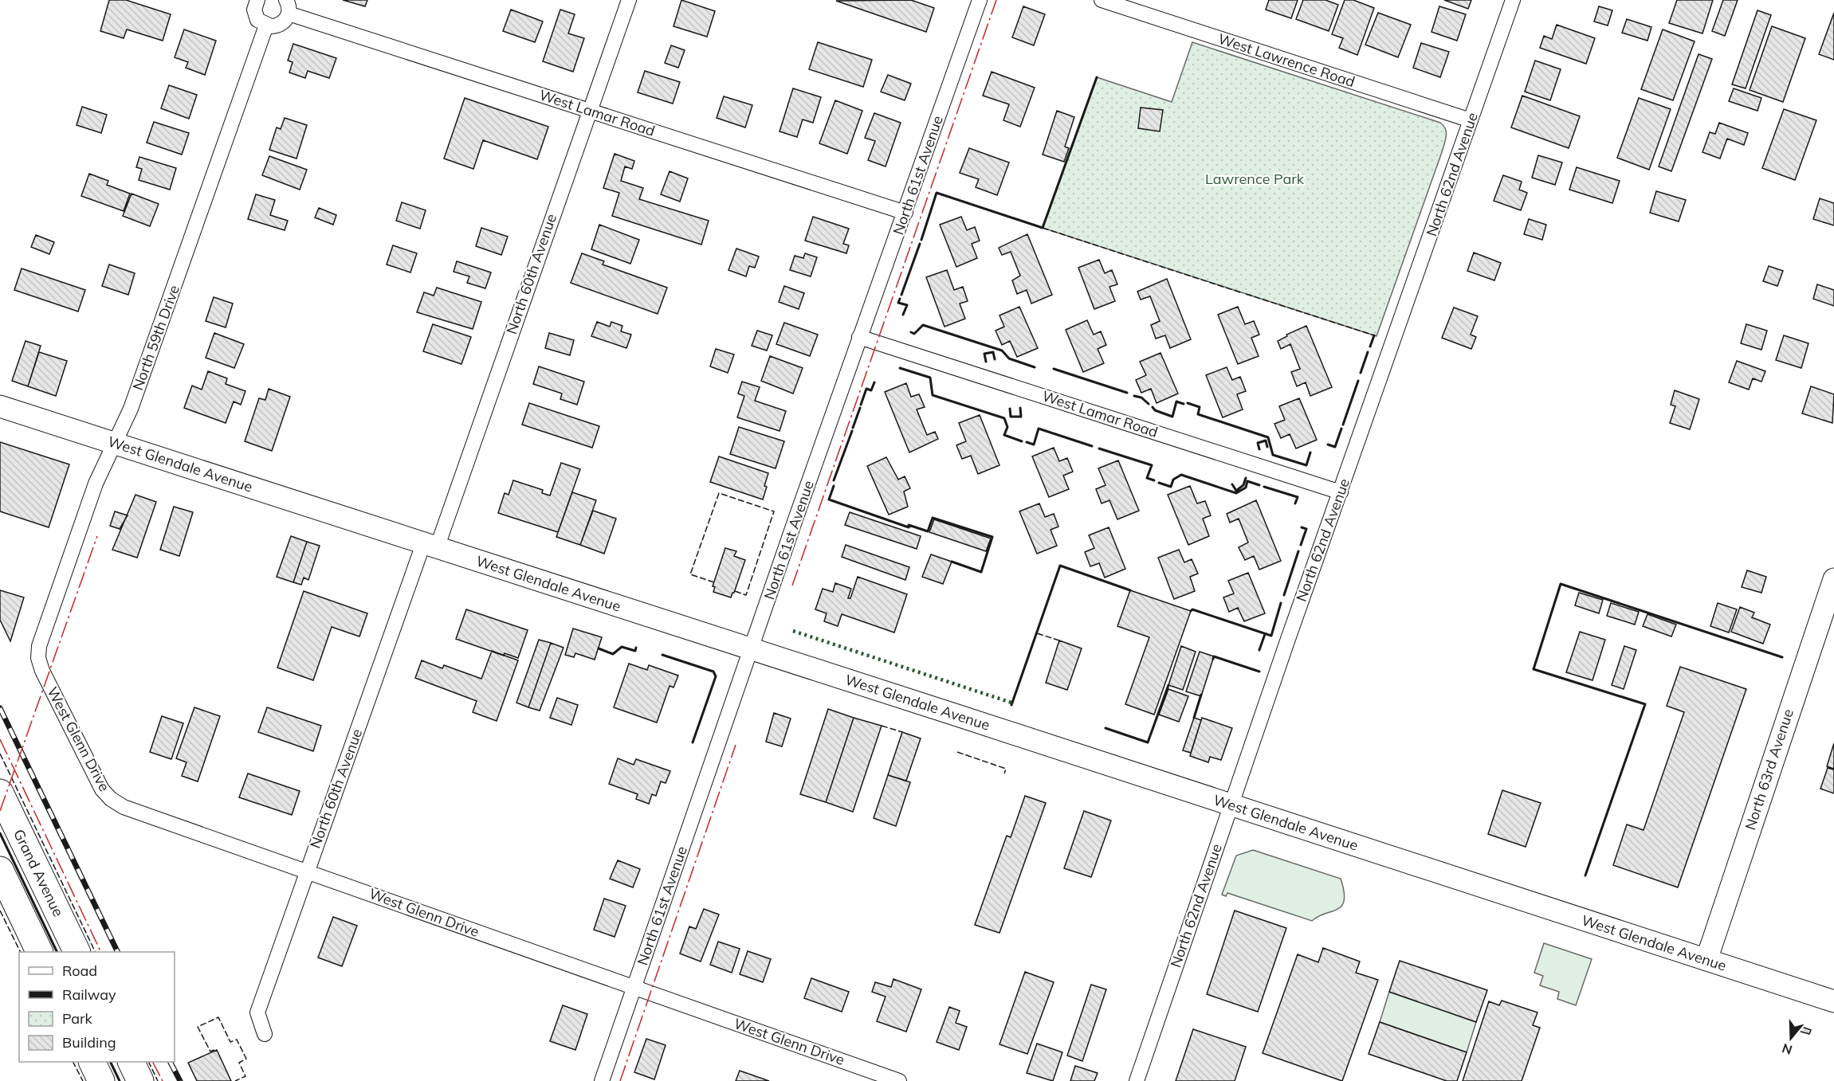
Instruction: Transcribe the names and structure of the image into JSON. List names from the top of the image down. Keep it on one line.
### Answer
{"streets":{"highway":["Grand Avenue"],"main road":["West Glendale Avenue","North 63rd Avenue"],"street":["West Lawrence Road","West Lamar Road","North 62nd Avenue","North 61st Avenue","North 60th Avenue","North 59th Drive","West Glenn Drive"]},"crossings":[["West Lawrence Road","North 62nd Avenue"],["West Lamar Road","North 62nd Avenue"],["West Lamar Road","North 61st Avenue"],["West Lamar Road","North 60th Avenue"],["North 62nd Avenue","West Glendale Avenue"],["North 61st Avenue","West Glendale Avenue"],["North 61st Avenue","West Glenn Drive"],["North 60th Avenue","West Glendale Avenue"],["North 60th Avenue","West Glenn Drive"],["North 59th Drive","West Glendale Avenue"],["North 59th Drive","West Glenn Drive"],["West Glendale Avenue","North 63rd Avenue"]],"parks":["Lawrence Park"],"legend":["Road","Railway","Park","Building"],"north":"bottom"}
